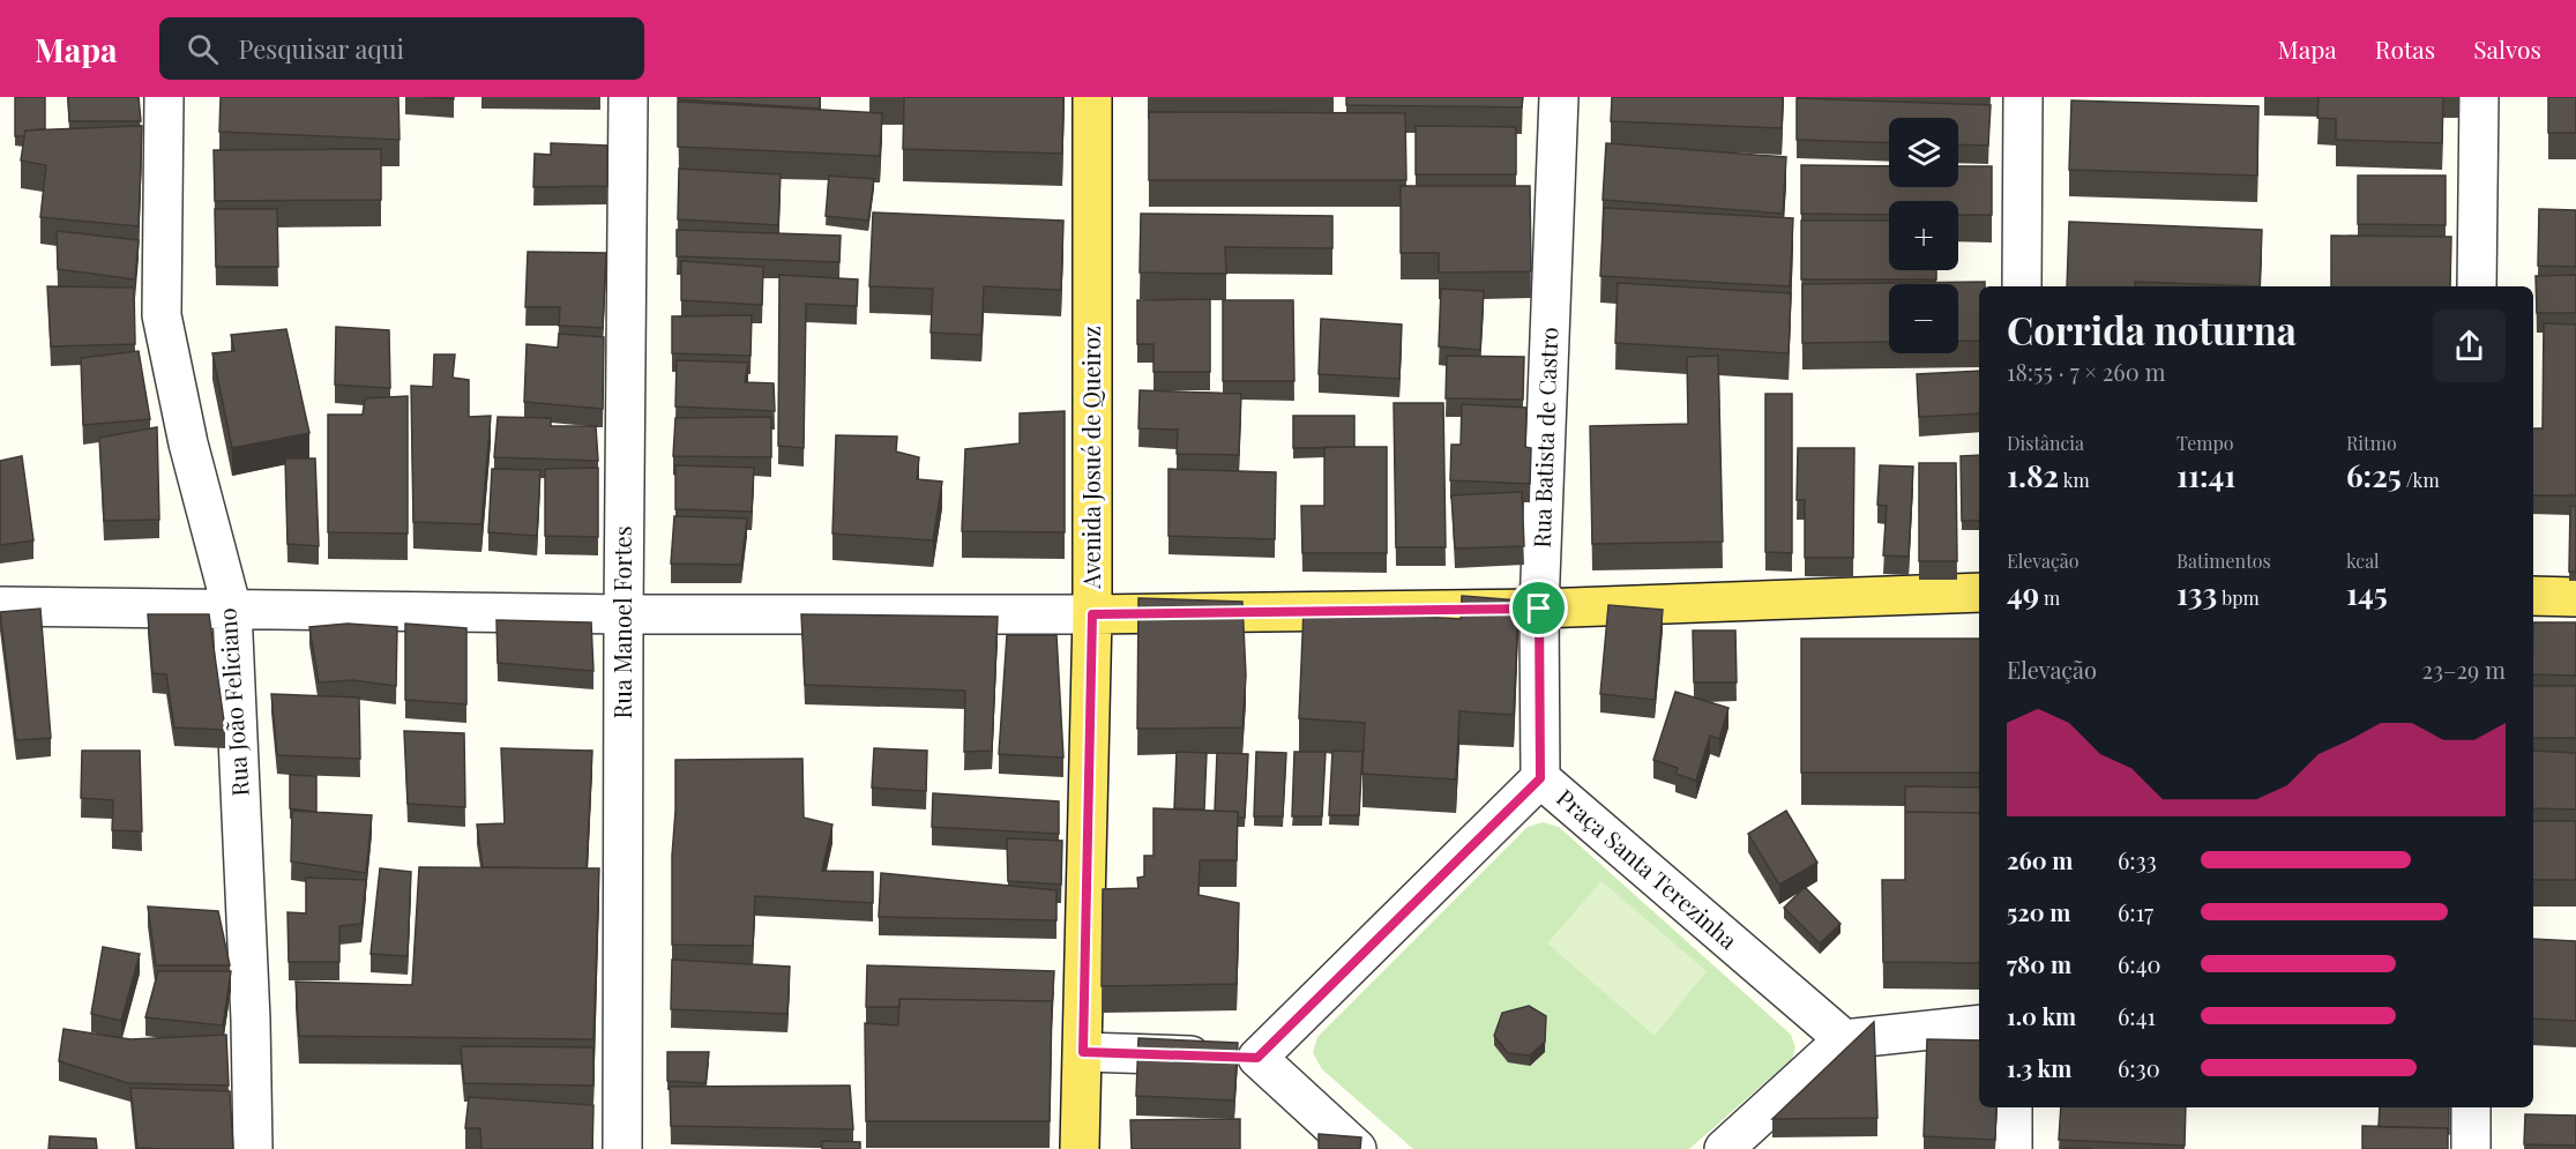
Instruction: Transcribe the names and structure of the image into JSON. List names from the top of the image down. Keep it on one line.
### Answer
{"streets":{"main road":["Avenida Josué de Queiroz"],"street":["Rua Batista de Castro","Rua Manoel Fortes","Rua João Feliciano","Praça Santa Terezinha"]},"crossings":[["Rua Batista de Castro","Praça Santa Terezinha"]],"page":{"header":"Mapa","search":"Pesquisar aqui","nav":["Mapa","Rotas","Salvos"],"map_buttons":["+","−"],"heading":["Corrida noturna","18:55 · 7 × 260 m"],"stats":[["Distância","1.82 km"],["Tempo","11:41"],["Ritmo","6:25 /km"],["Elevação","49 m"],["Batimentos","133 bpm"],["kcal","145"]],"chart":["Elevação","23–29 m"],"list":[{"name":"260 m","note":"6:33"},{"name":"520 m","note":"6:17"},{"name":"780 m","note":"6:40"},{"name":"1.0 km","note":"6:41"},{"name":"1.3 km","note":"6:30"}]}}
